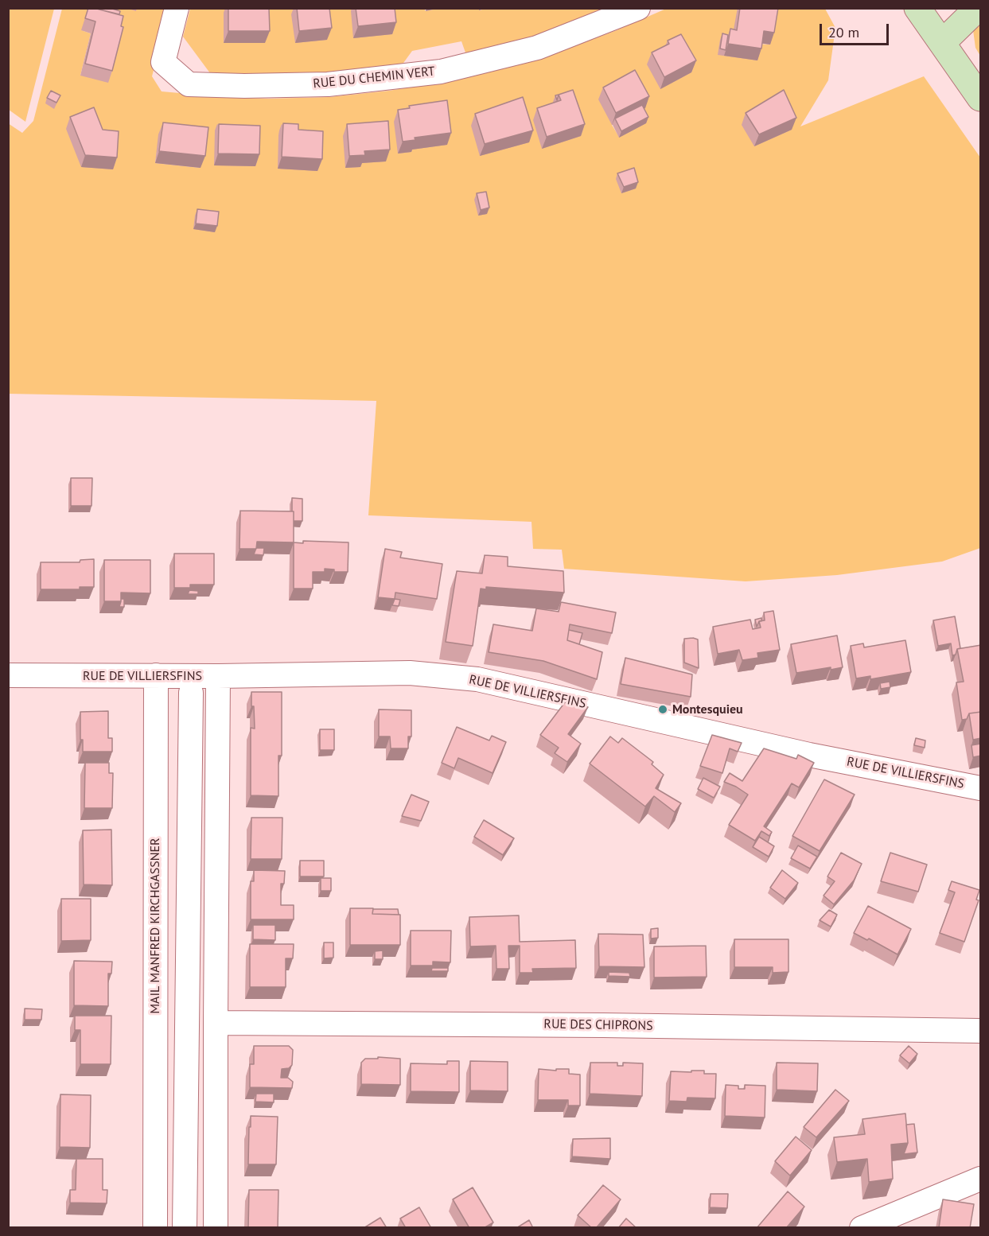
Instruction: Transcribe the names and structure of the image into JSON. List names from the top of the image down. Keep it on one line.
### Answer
{"streets":{"street":["RUE DU CHEMIN VERT","RUE DE VILLIERSFINS","MAIL MANFRED KIRCHGASSNER","RUE DES CHIPRONS"]},"crossings":[["RUE DE VILLIERSFINS","MAIL MANFRED KIRCHGASSNER"]],"places":["Montesquieu"],"scale_bar":"20 m"}
